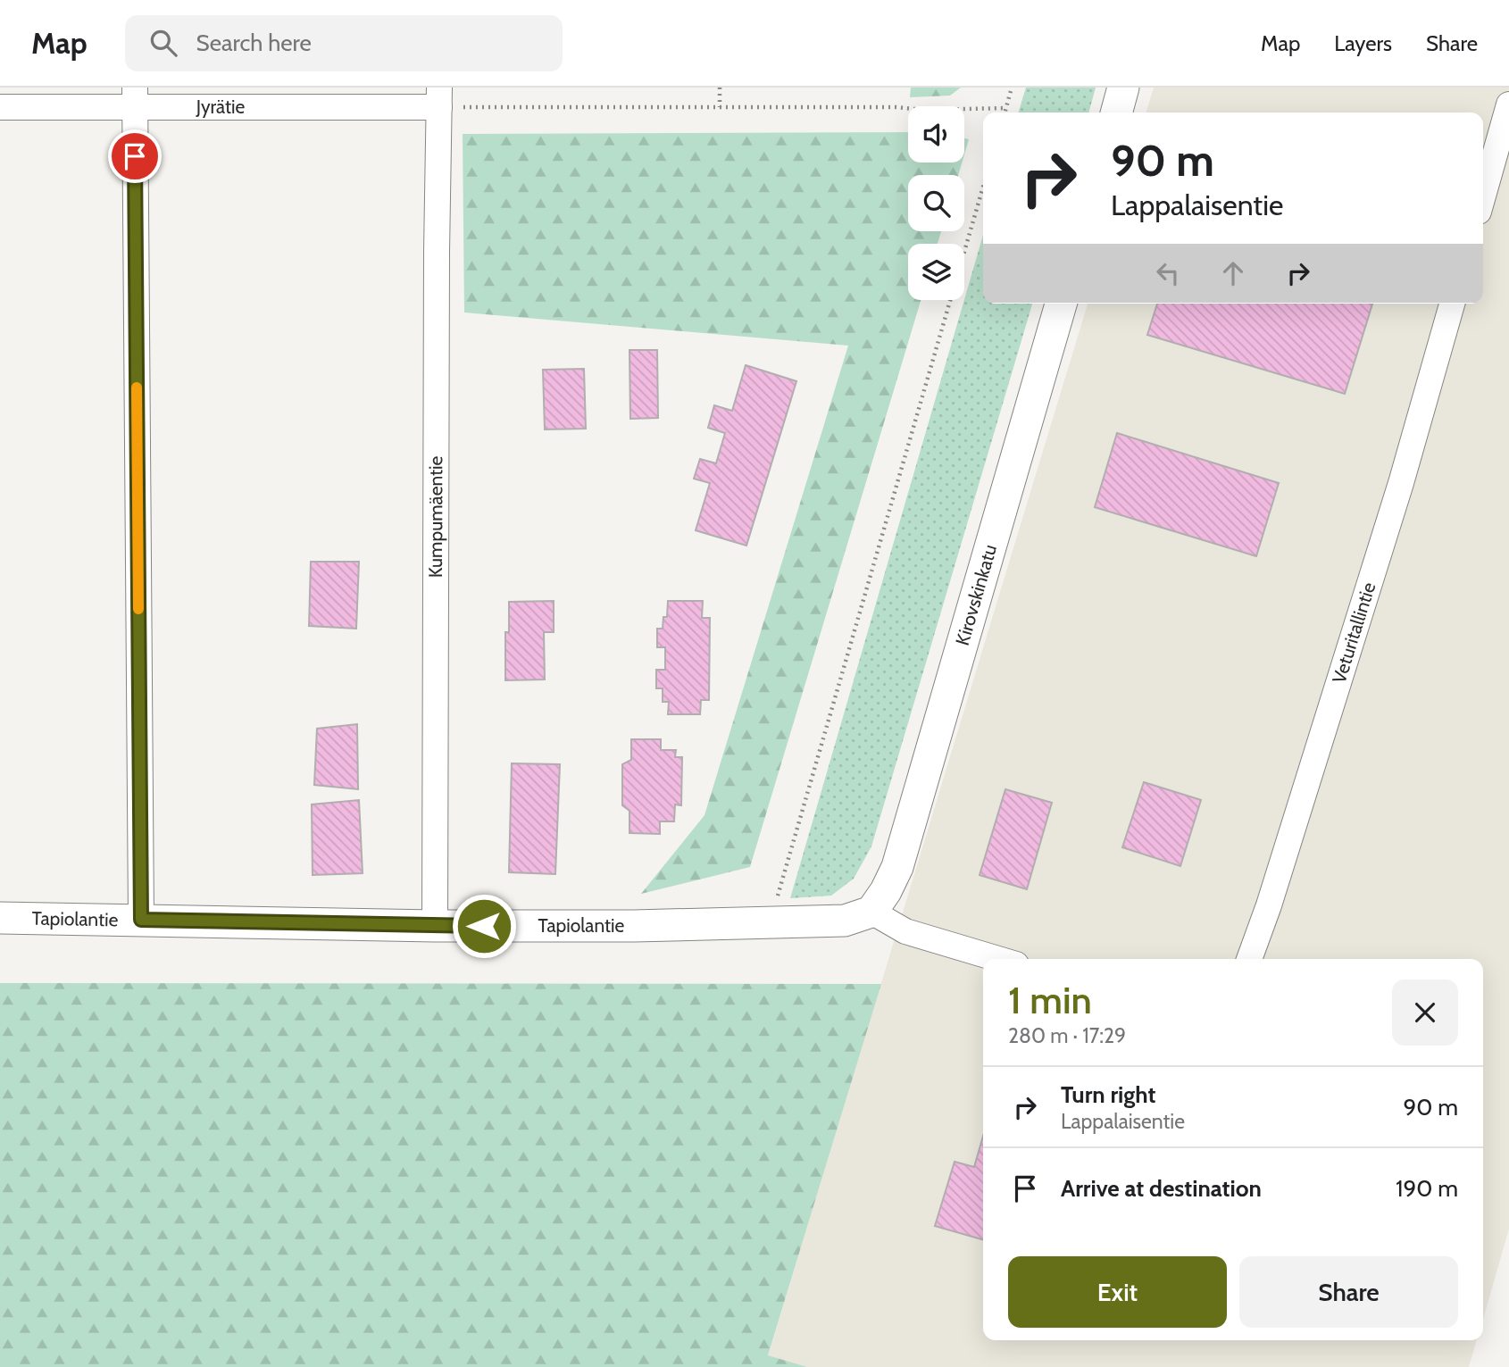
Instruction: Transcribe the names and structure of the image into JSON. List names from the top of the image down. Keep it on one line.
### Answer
{"streets":{"street":["Jyrätie","Kumpumäentie","Kirovskinkatu","Veturitallintie","Tapiolantie"]},"crossings":[["Jyrätie","Kumpumäentie"],["Kumpumäentie","Tapiolantie"],["Kirovskinkatu","Tapiolantie"]],"page":{"header":"Map","search":"Search here","nav":["Map","Layers","Share"],"turn":["90 m","Lappalaisentie"],"heading":["1 min","280 m · 17:29"],"list":[{"name":"Turn right","note":"Lappalaisentie","value":"90 m"},{"name":"Arrive at destination","value":"190 m"}],"buttons":["Exit","Share"]}}
